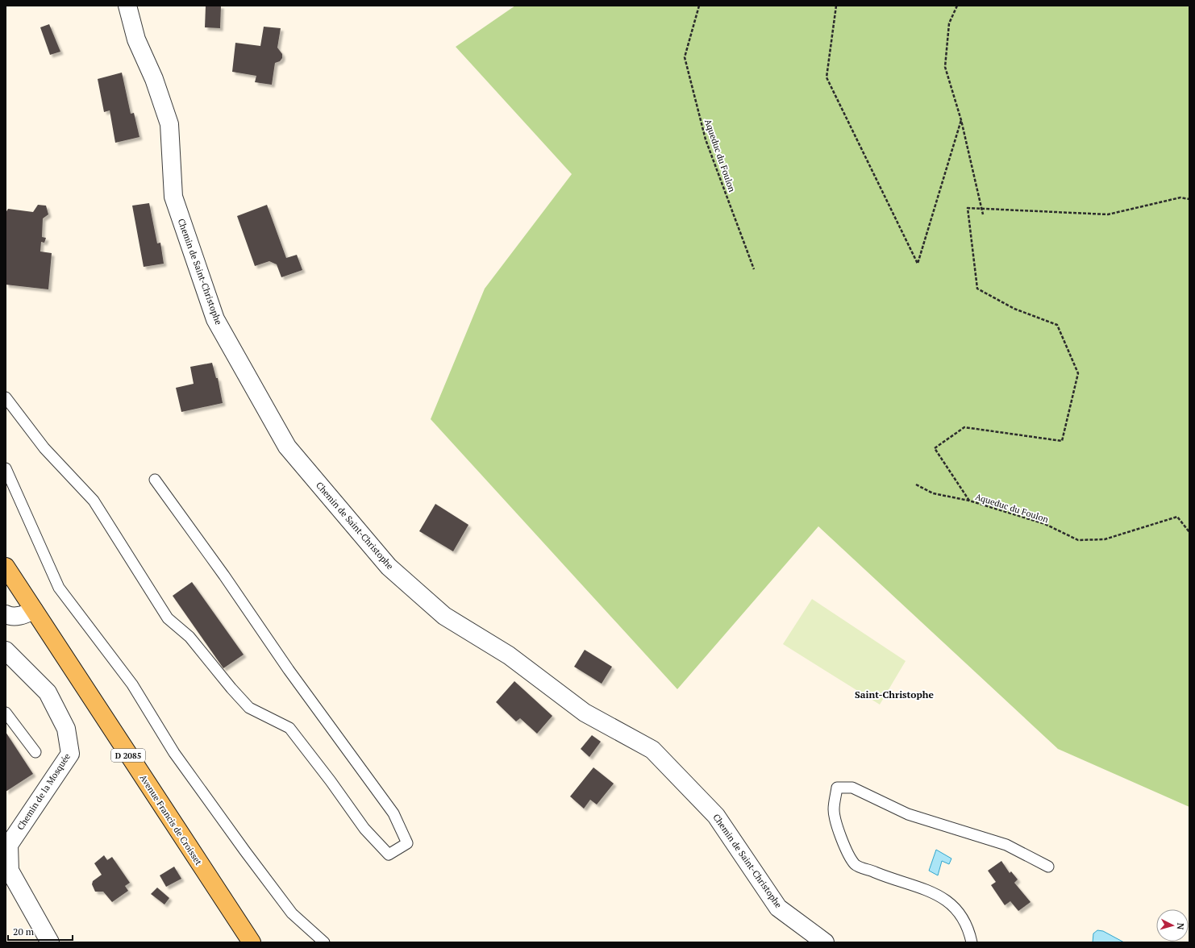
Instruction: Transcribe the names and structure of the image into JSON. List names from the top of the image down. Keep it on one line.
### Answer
{"streets":{"main road":["D 2085","Avenue Francis de Croisset"],"street":["Chemin de Saint-Christophe","Chemin de la Mosquée"],"path":["Aqueduc du Foulon"]},"districts":["Saint-Christophe"],"scale_bar":"20 m","north":"right"}
